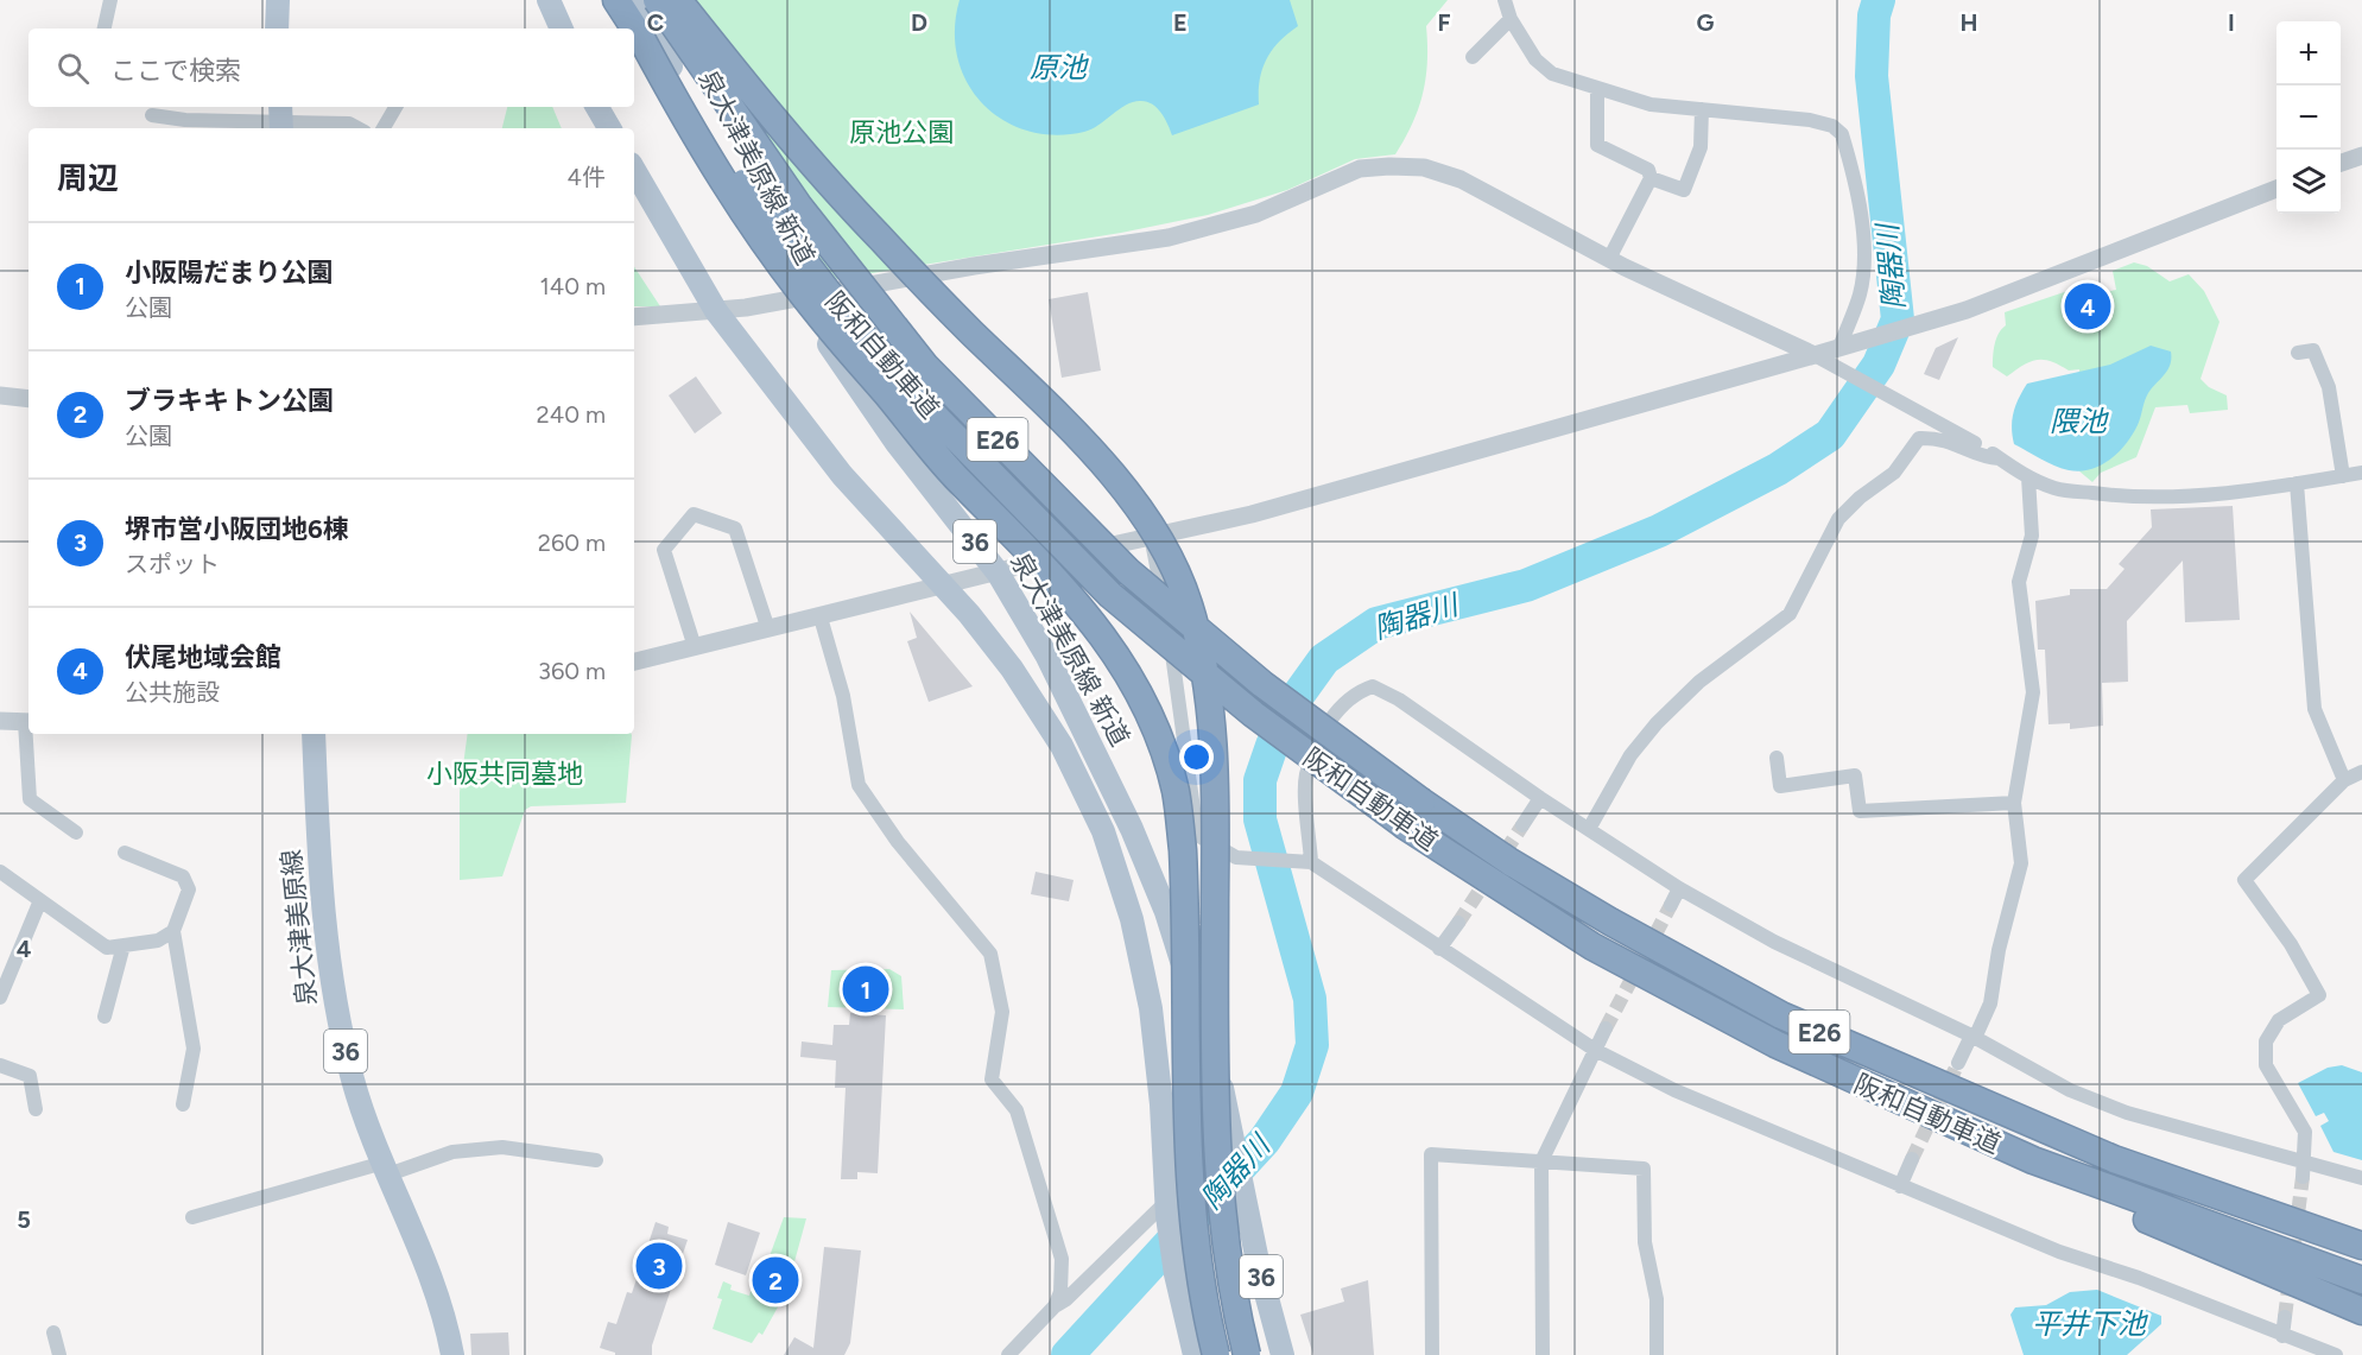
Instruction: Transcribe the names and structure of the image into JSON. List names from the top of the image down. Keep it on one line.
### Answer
{"streets":{"highway":["阪和自動車道","E26"],"main road":["泉大津美原線 新道","36","泉大津美原線"]},"water":["原池","陶器川","隈池","平井下池"],"parks":["原池公園","小阪共同墓地"],"page":{"map_buttons":["+","−"],"search":"ここで検索","heading":["周辺","4件"],"list":[{"mark":"1","name":"小阪陽だまり公園","note":"公園","value":"140 m"},{"mark":"2","name":"ブラキキトン公園","note":"公園","value":"240 m"},{"mark":"3","name":"堺市営小阪団地6棟","note":"スポット","value":"260 m"},{"mark":"4","name":"伏尾地域会館","note":"公共施設","value":"360 m"}],"pins":["4","1","3","2"]},"grid":{"columns":["C","D","E","F","G","H","I"],"rows":["4","5"]}}
